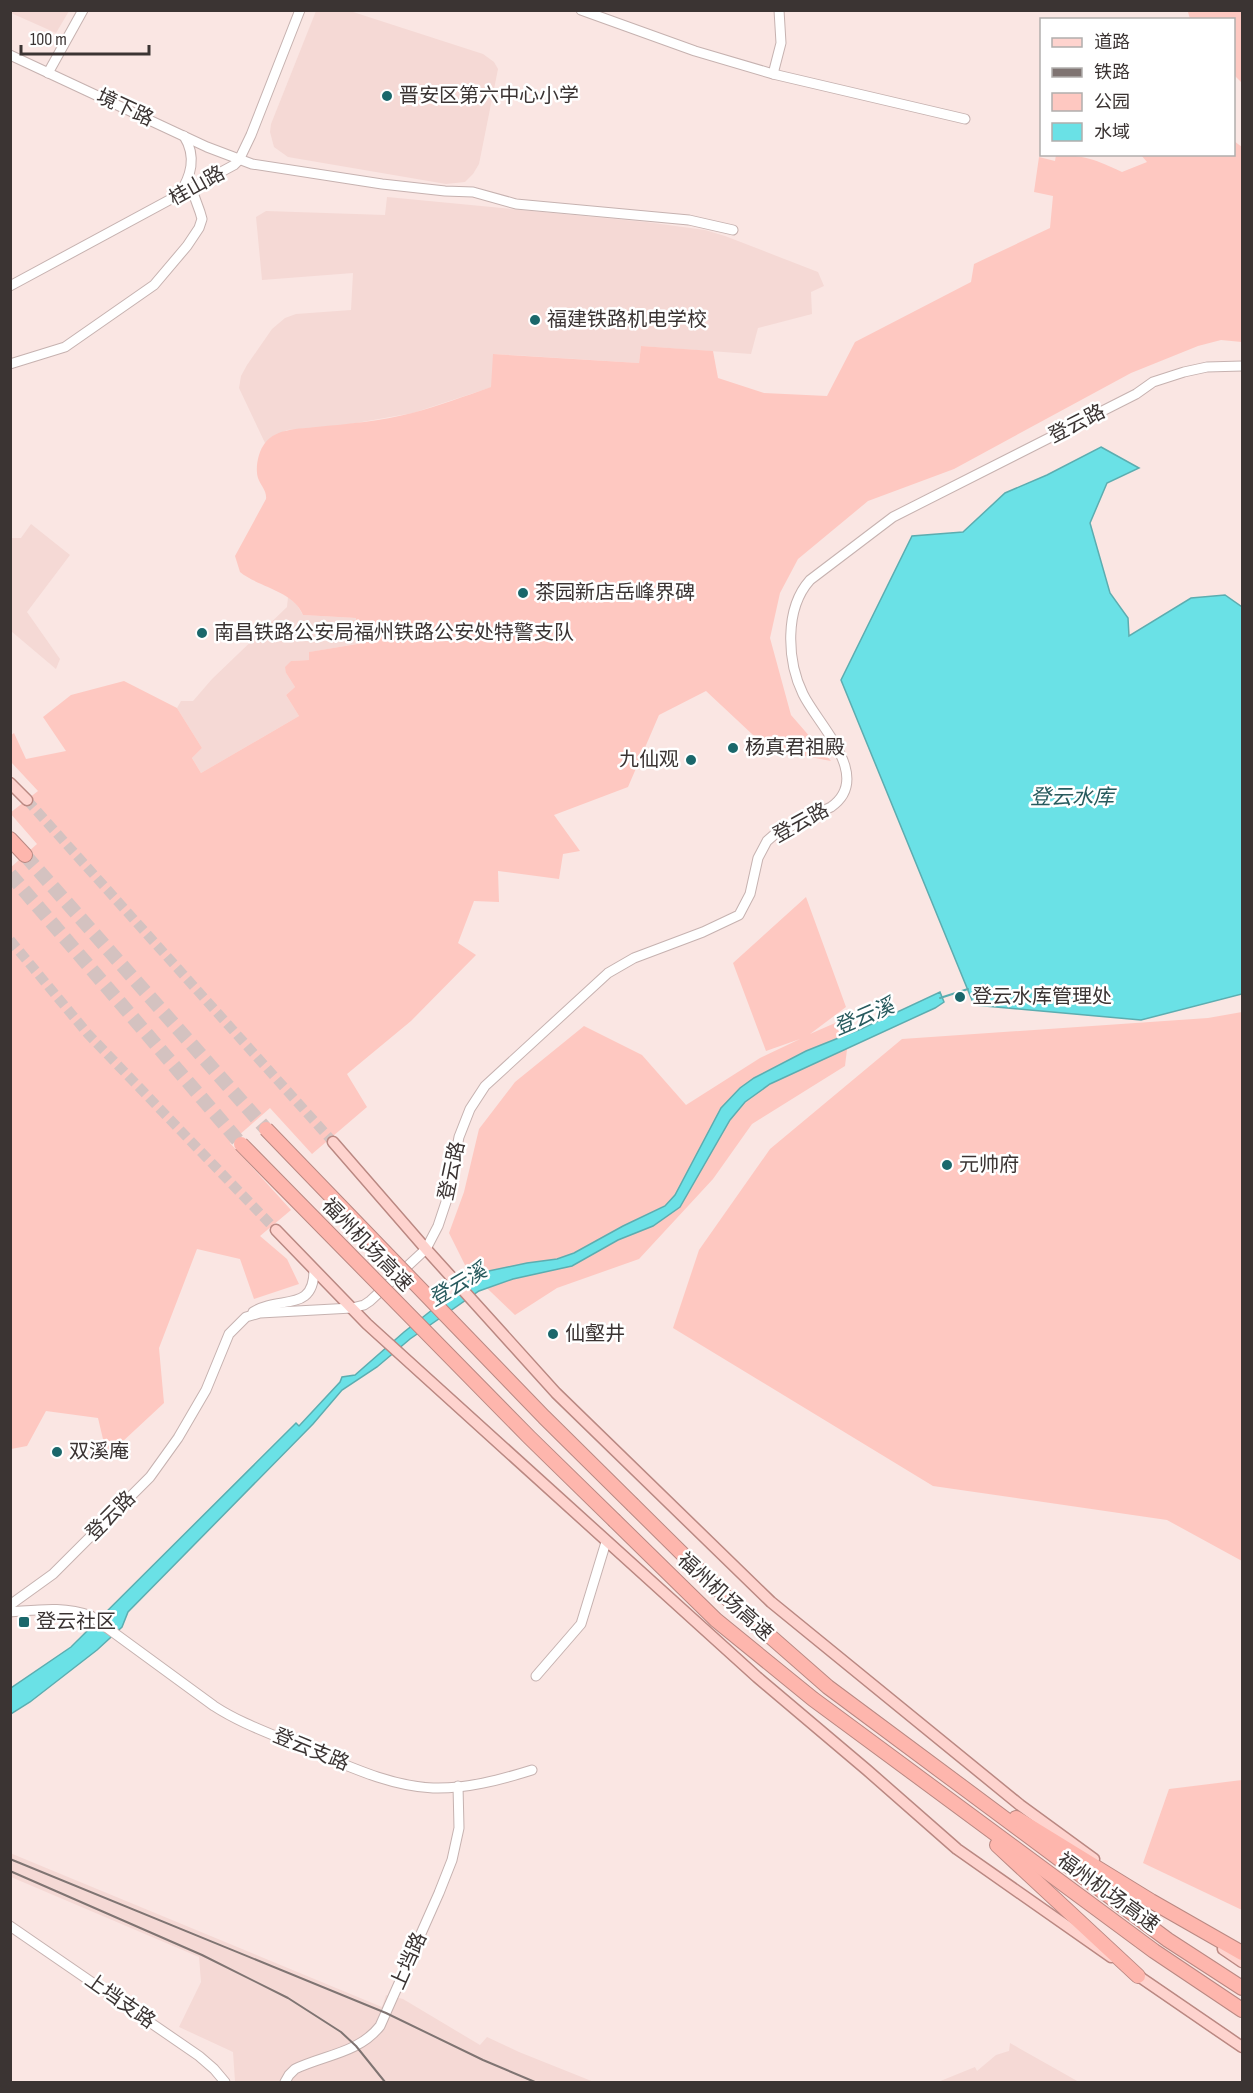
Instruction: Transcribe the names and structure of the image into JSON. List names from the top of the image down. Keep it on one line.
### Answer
{"streets":{"highway":["福州机场高速"],"street":["境下路","桂山路","登云路","登云支路","上垱路","上垱支路"]},"crossings":[["境下路","桂山路"],["登云支路","上垱路"]],"water":["登云水库","登云溪"],"places":{"other":["晋安区第六中心小学","福建铁路机电学校","茶园新店岳峰界碑","南昌铁路公安局福州铁路公安处特警支队","杨真君祖殿","九仙观","登云水库管理处","元帅府","仙壑井","双溪庵"],"transit":["登云社区"]},"legend":["道路","铁路","公园","水域"],"scale_bar":"100 m"}
